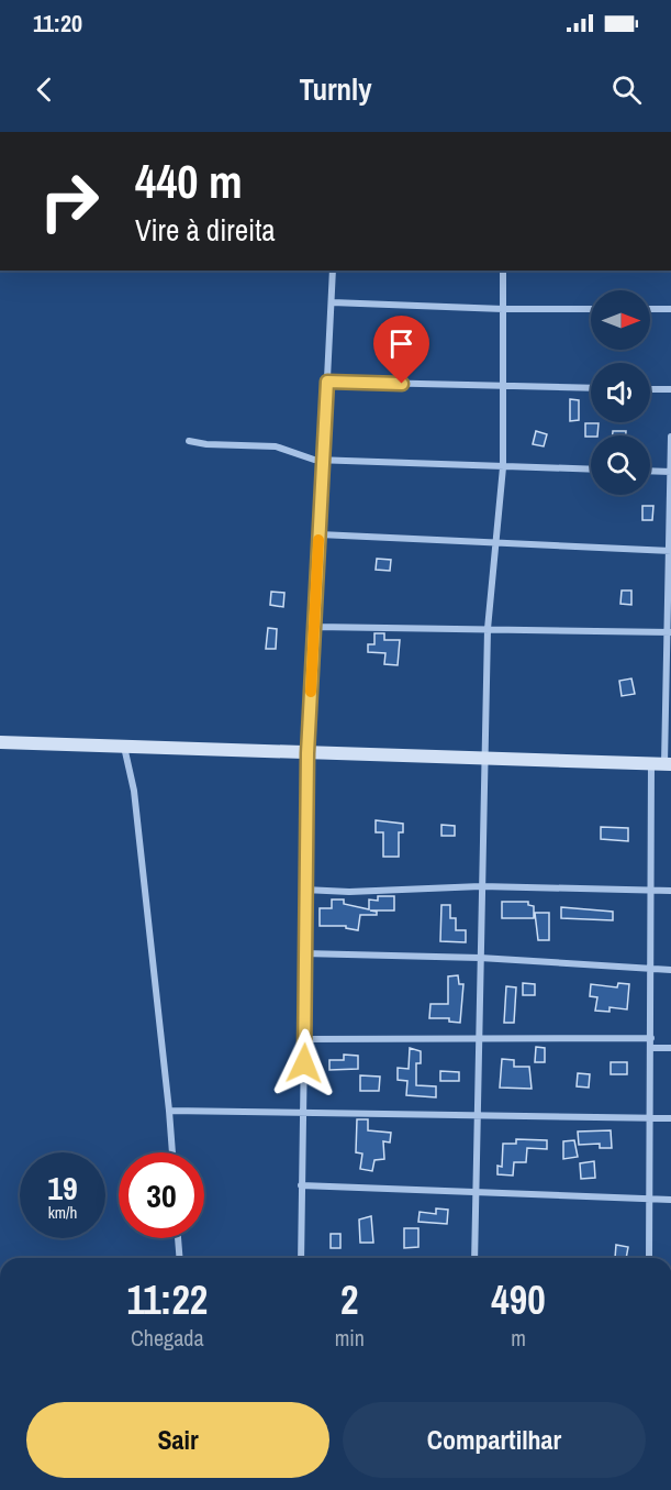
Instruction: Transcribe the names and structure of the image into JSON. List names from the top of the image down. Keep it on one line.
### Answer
{"north":"right","page":{"status":"11:20","header":"Turnly","turn":["440 m","Vire à direita"],"speed":"19 km/h","limit":"30","eta":["11:22","Chegada","2","min","490","m"],"buttons":["Sair","Compartilhar"]}}
